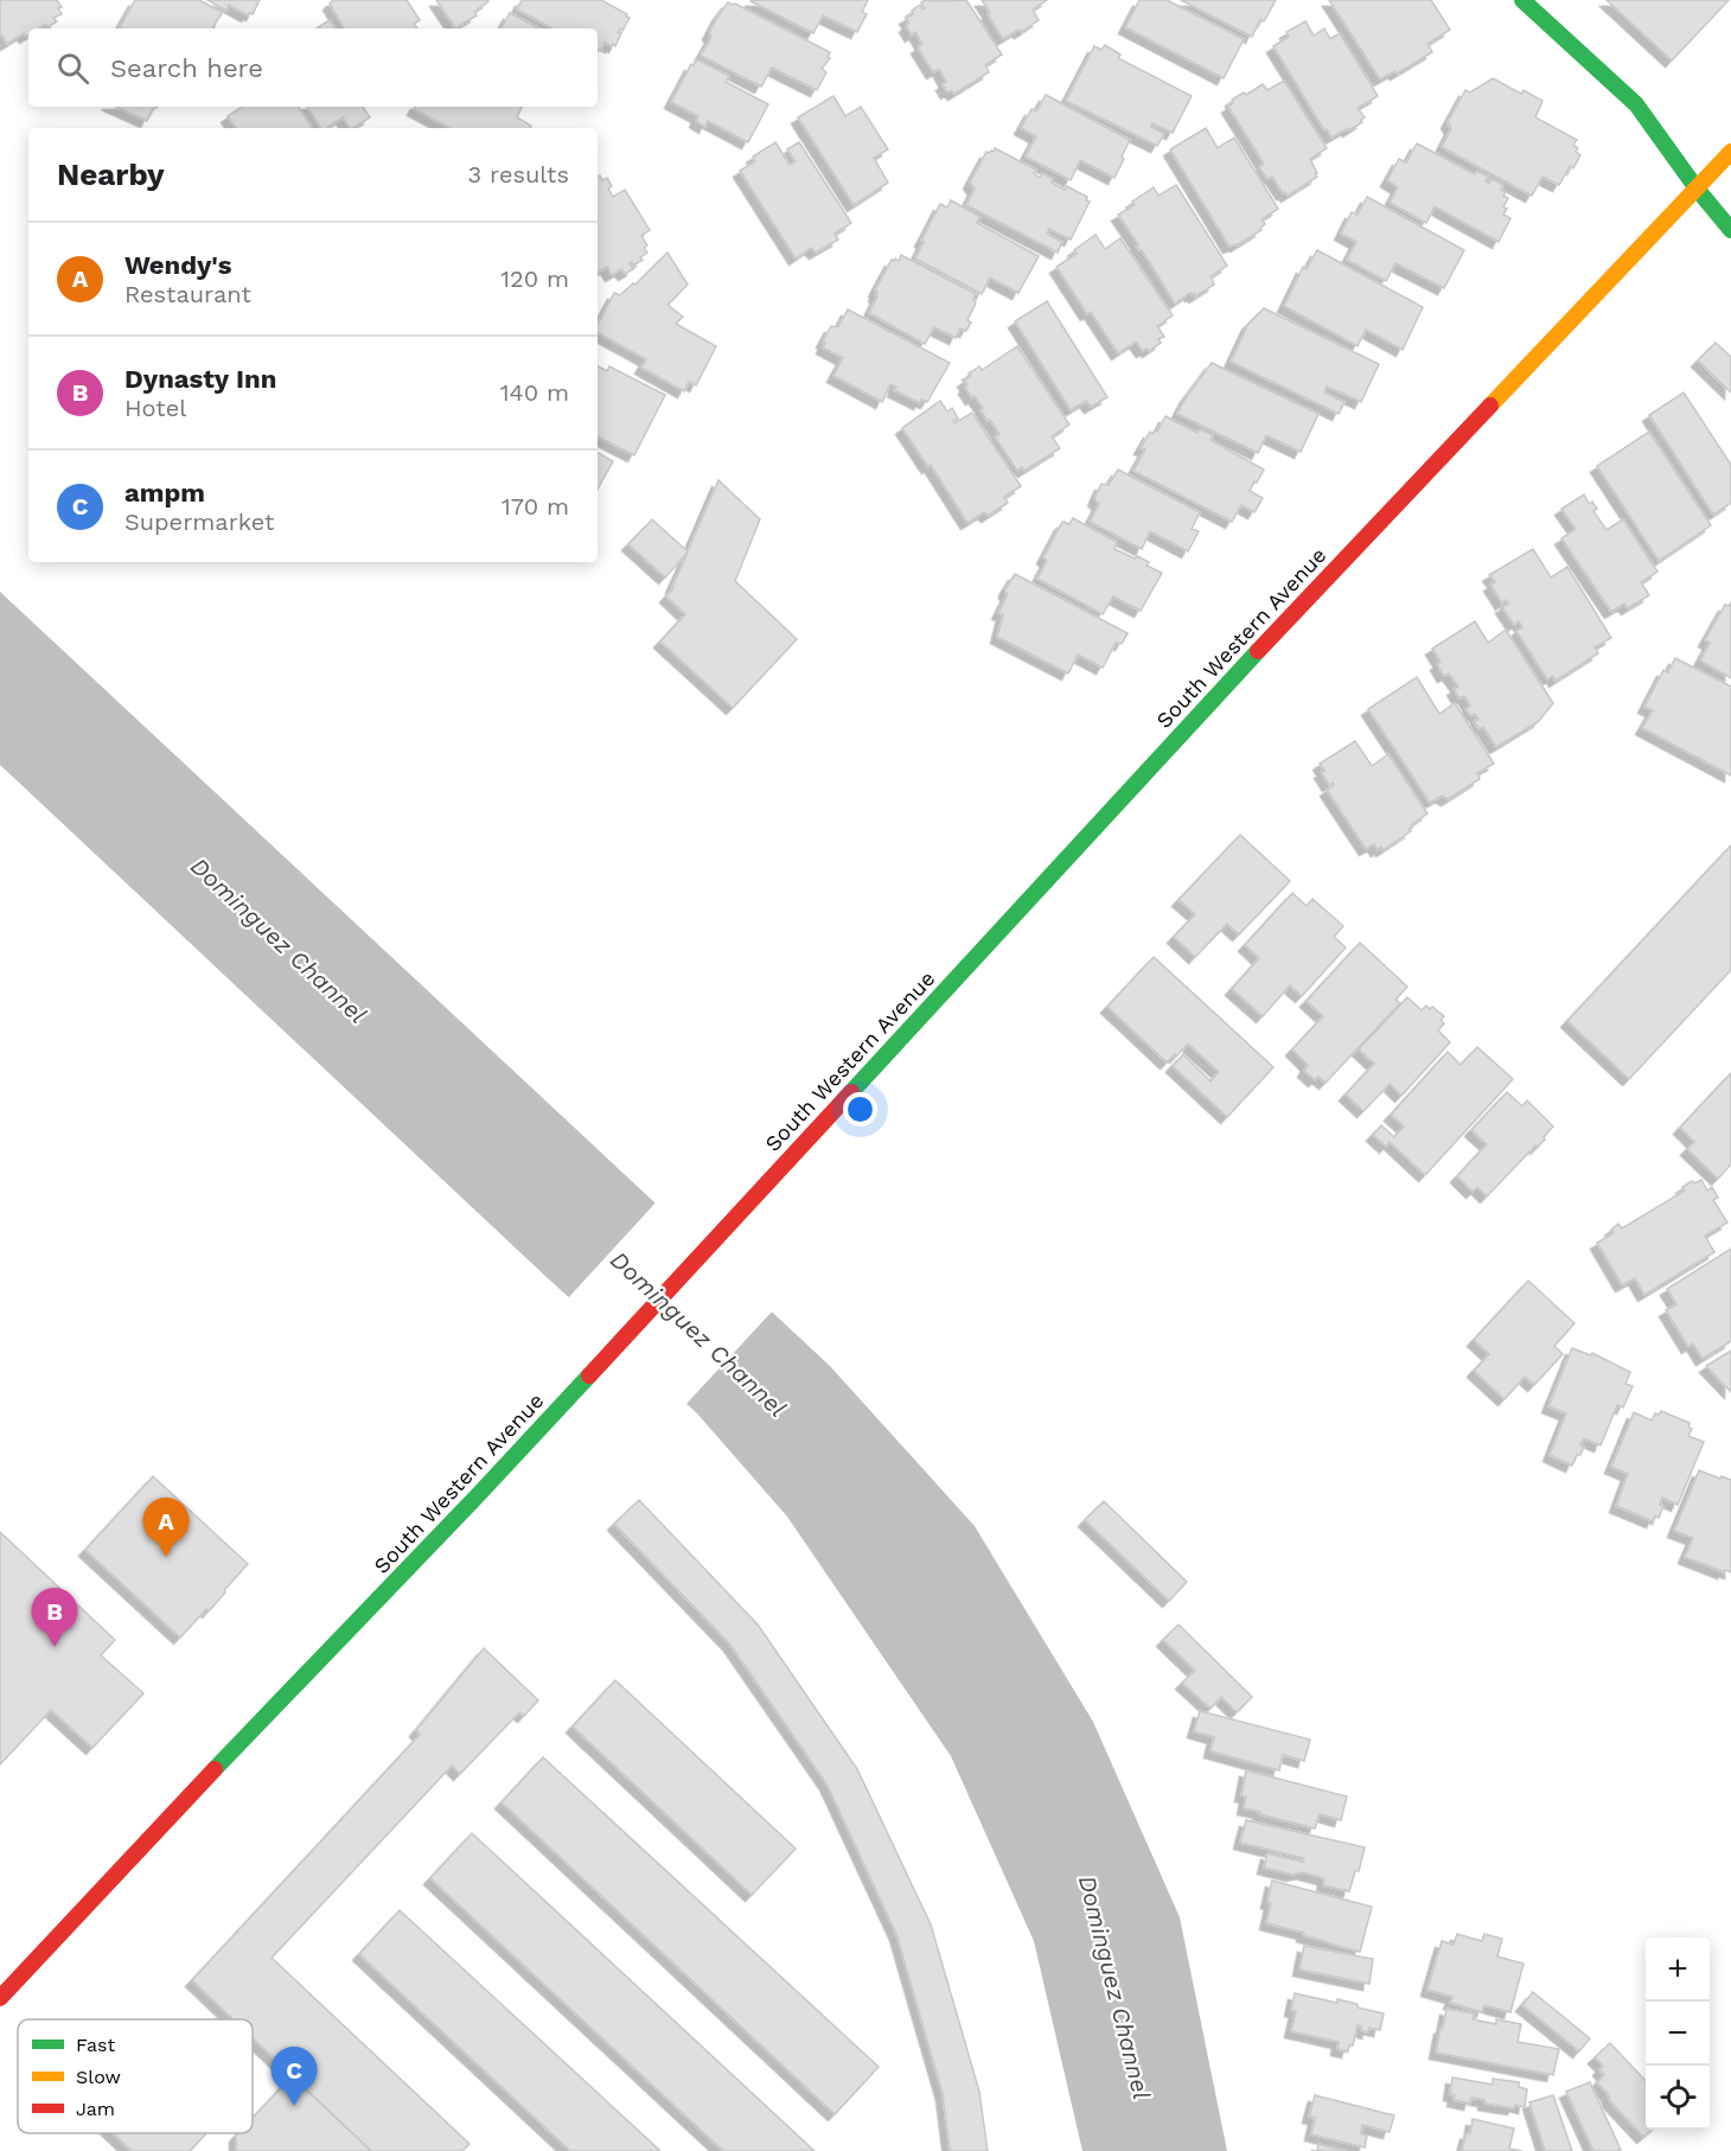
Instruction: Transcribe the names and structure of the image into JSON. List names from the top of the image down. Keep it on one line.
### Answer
{"streets":{"main road":["South Western Avenue"]},"water":["Dominguez Channel"],"legend":["Fast","Slow","Jam"],"page":{"search":"Search here","heading":["Nearby","3 results"],"list":[{"mark":"A","name":"Wendy's","note":"Restaurant","value":"120 m"},{"mark":"B","name":"Dynasty Inn","note":"Hotel","value":"140 m"},{"mark":"C","name":"ampm","note":"Supermarket","value":"170 m"}],"pins":["A","B","C"],"map_buttons":["+","−"]}}
